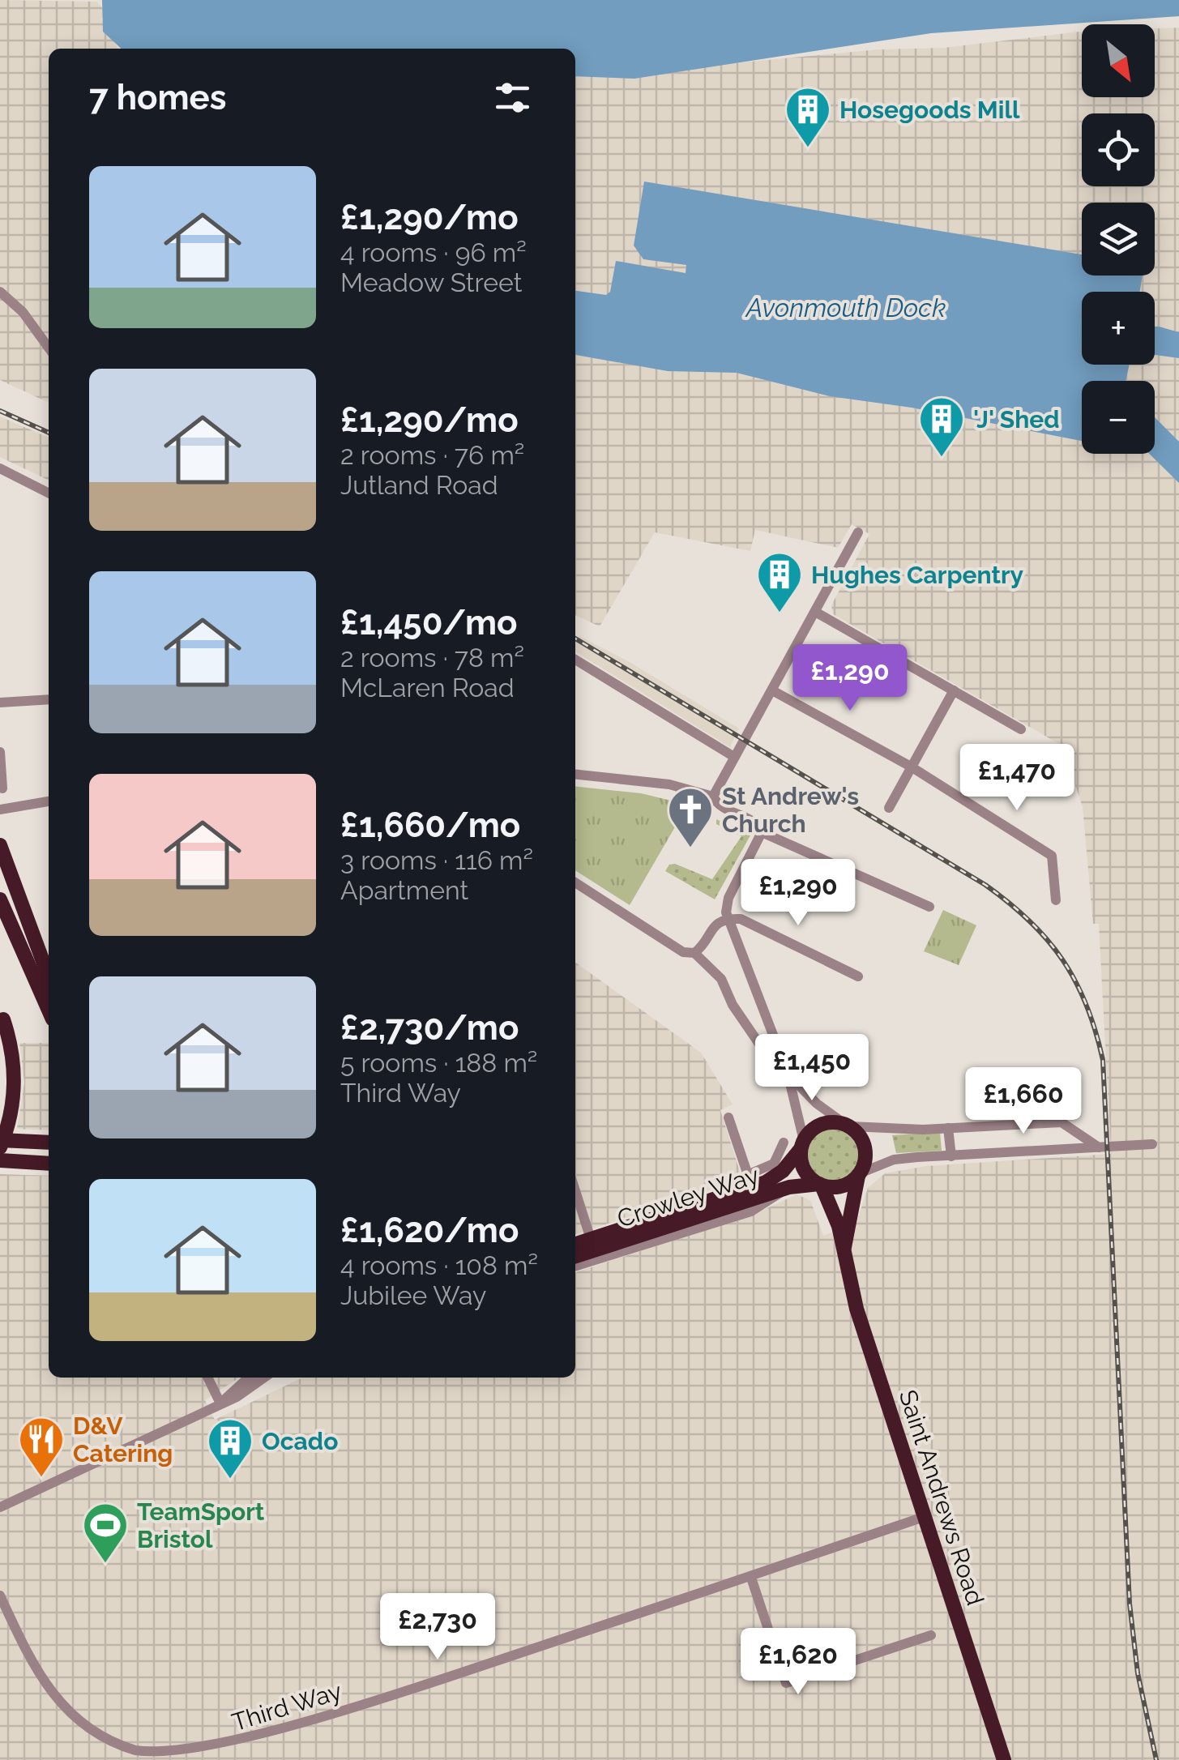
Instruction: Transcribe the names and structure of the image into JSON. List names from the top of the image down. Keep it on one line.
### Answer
{"streets":{"highway":["Crowley Way","Saint Andrews Road"],"street":["Third Way"]},"crossings":[["Crowley Way","Saint Andrews Road"],["Saint Andrews Road","Third Way"]],"water":["Avonmouth Dock"],"places":{"building":["Hosegoods Mill","'J' Shed","Hughes Carpentry","Ocado"],"church":["St Andrew's Church"],"restaurant":["D&V Catering"],"sports":["TeamSport Bristol"]},"north":"bottom right","page":{"map_buttons":["+","−"],"heading":"7 homes","list":[{"name":"£1,290/mo","note":"4 rooms · 96 m² · Meadow Street"},{"name":"£1,290/mo","note":"2 rooms · 76 m² · Jutland Road"},{"name":"£1,450/mo","note":"2 rooms · 78 m² · McLaren Road"},{"name":"£1,660/mo","note":"3 rooms · 116 m² · Apartment"},{"name":"£2,730/mo","note":"5 rooms · 188 m² · Third Way"},{"name":"£1,620/mo","note":"4 rooms · 108 m² · Jubilee Way"}],"price":["£1,290","£1,470","£1,290","£1,450","£1,660","£2,730","£1,620"]}}
